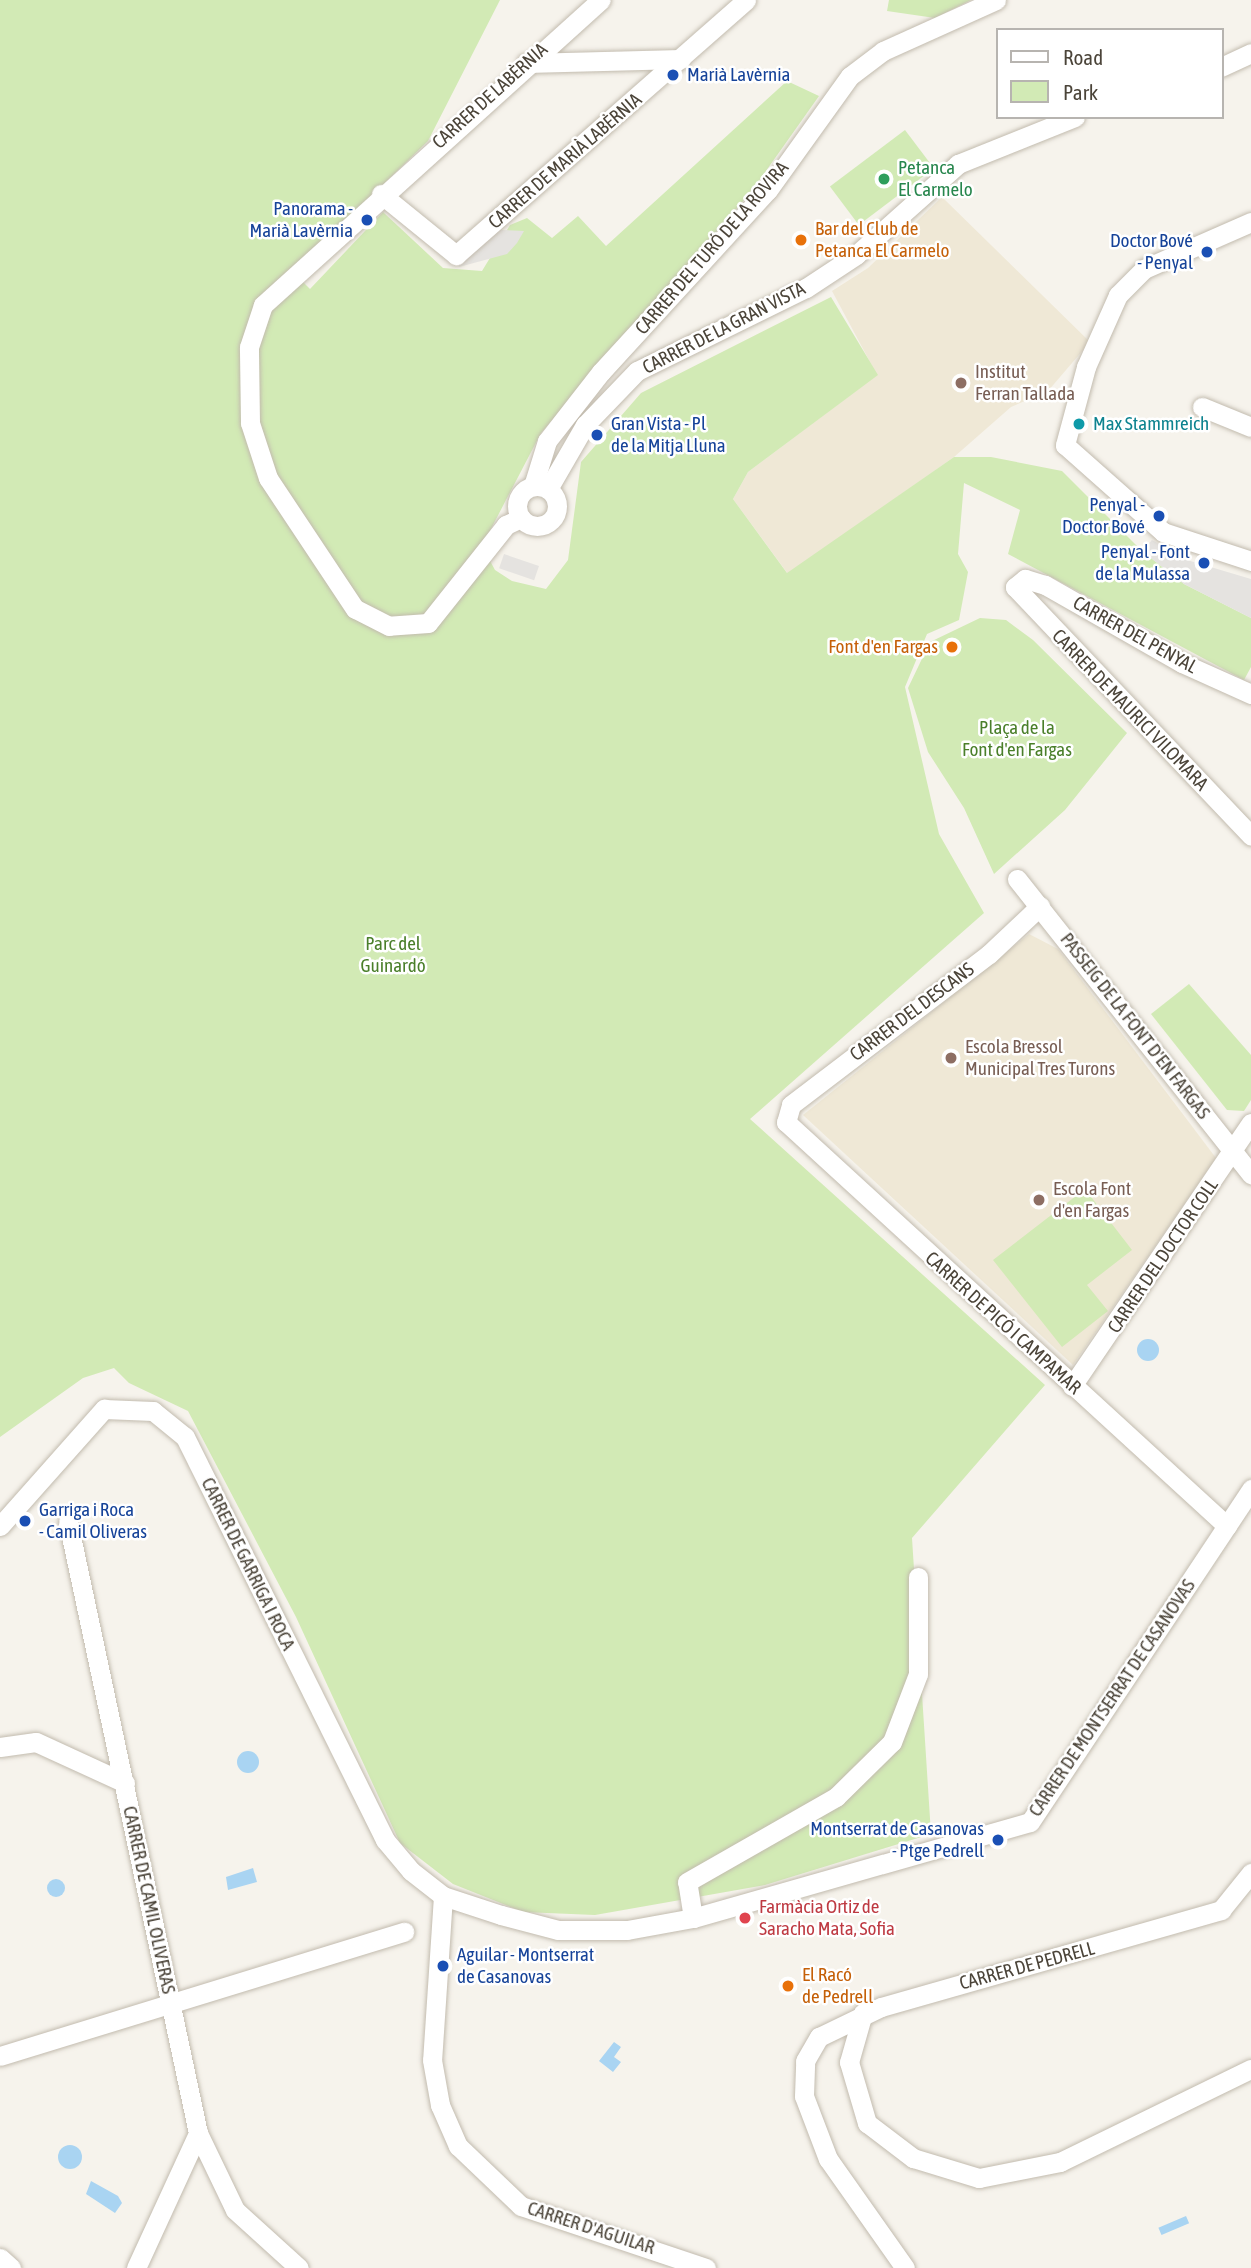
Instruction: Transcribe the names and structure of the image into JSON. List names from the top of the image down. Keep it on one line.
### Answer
{"streets":{"street":["CARRER DE LABÈRNIA","CARRER DE MARIÀ LABÈRNIA","CARRER DEL TURÓ DE LA ROVIRA","CARRER DE LA GRAN VISTA","CARRER DEL PENYAL","CARRER DE MAURICI VILOMARA","CARRER DEL DESCANS","PASSEIG DE LA FONT D'EN FARGAS","CARRER DEL DOCTOR COLL","CARRER DE PICÓ I CAMPAMAR","CARRER DE GARRIGA I ROCA","CARRER DE MONTSERRAT DE CASANOVAS","CARRER DE CAMIL OLIVERAS","CARRER DE PEDRELL","CARRER D'AGUILAR"]},"crossings":[["CARRER DE LABÈRNIA","CARRER DE MARIÀ LABÈRNIA"],["CARRER DE LABÈRNIA","CARRER DEL TURÓ DE LA ROVIRA"],["CARRER DE LABÈRNIA","CARRER DE LA GRAN VISTA"],["CARRER DEL TURÓ DE LA ROVIRA","CARRER DE LA GRAN VISTA"],["CARRER DEL PENYAL","CARRER DE MAURICI VILOMARA"],["CARRER DEL DESCANS","PASSEIG DE LA FONT D'EN FARGAS"],["CARRER DEL DESCANS","CARRER DE PICÓ I CAMPAMAR"],["PASSEIG DE LA FONT D'EN FARGAS","CARRER DEL DOCTOR COLL"],["CARRER DEL DOCTOR COLL","CARRER DE PICÓ I CAMPAMAR"],["CARRER DE PICÓ I CAMPAMAR","CARRER DE MONTSERRAT DE CASANOVAS"],["CARRER DE GARRIGA I ROCA","CARRER DE MONTSERRAT DE CASANOVAS"],["CARRER DE GARRIGA I ROCA","CARRER D'AGUILAR"],["CARRER DE MONTSERRAT DE CASANOVAS","CARRER D'AGUILAR"]],"parks":["Plaça de la Font d'en Fargas","Parc del Guinardó"],"places":["Marià Lavèrnia","Petanca El Carmelo","Panorama - Marià Lavèrnia","Bar del Club de Petanca El Carmelo","Doctor Bové - Penyal","Institut Ferran Tallada","Max Stammreich","Gran Vista - Pl de la Mitja Lluna","Penyal - Doctor Bové","Penyal - Font de la Mulassa","Font d'en Fargas","Escola Bressol Municipal Tres Turons","Escola Font d'en Fargas","Garriga i Roca - Camil Oliveras","Montserrat de Casanovas - Ptge Pedrell","Farmàcia Ortiz de Saracho Mata, Sofia","Aguilar - Montserrat de Casanovas","El Racó de Pedrell"],"legend":["Road","Park"]}
